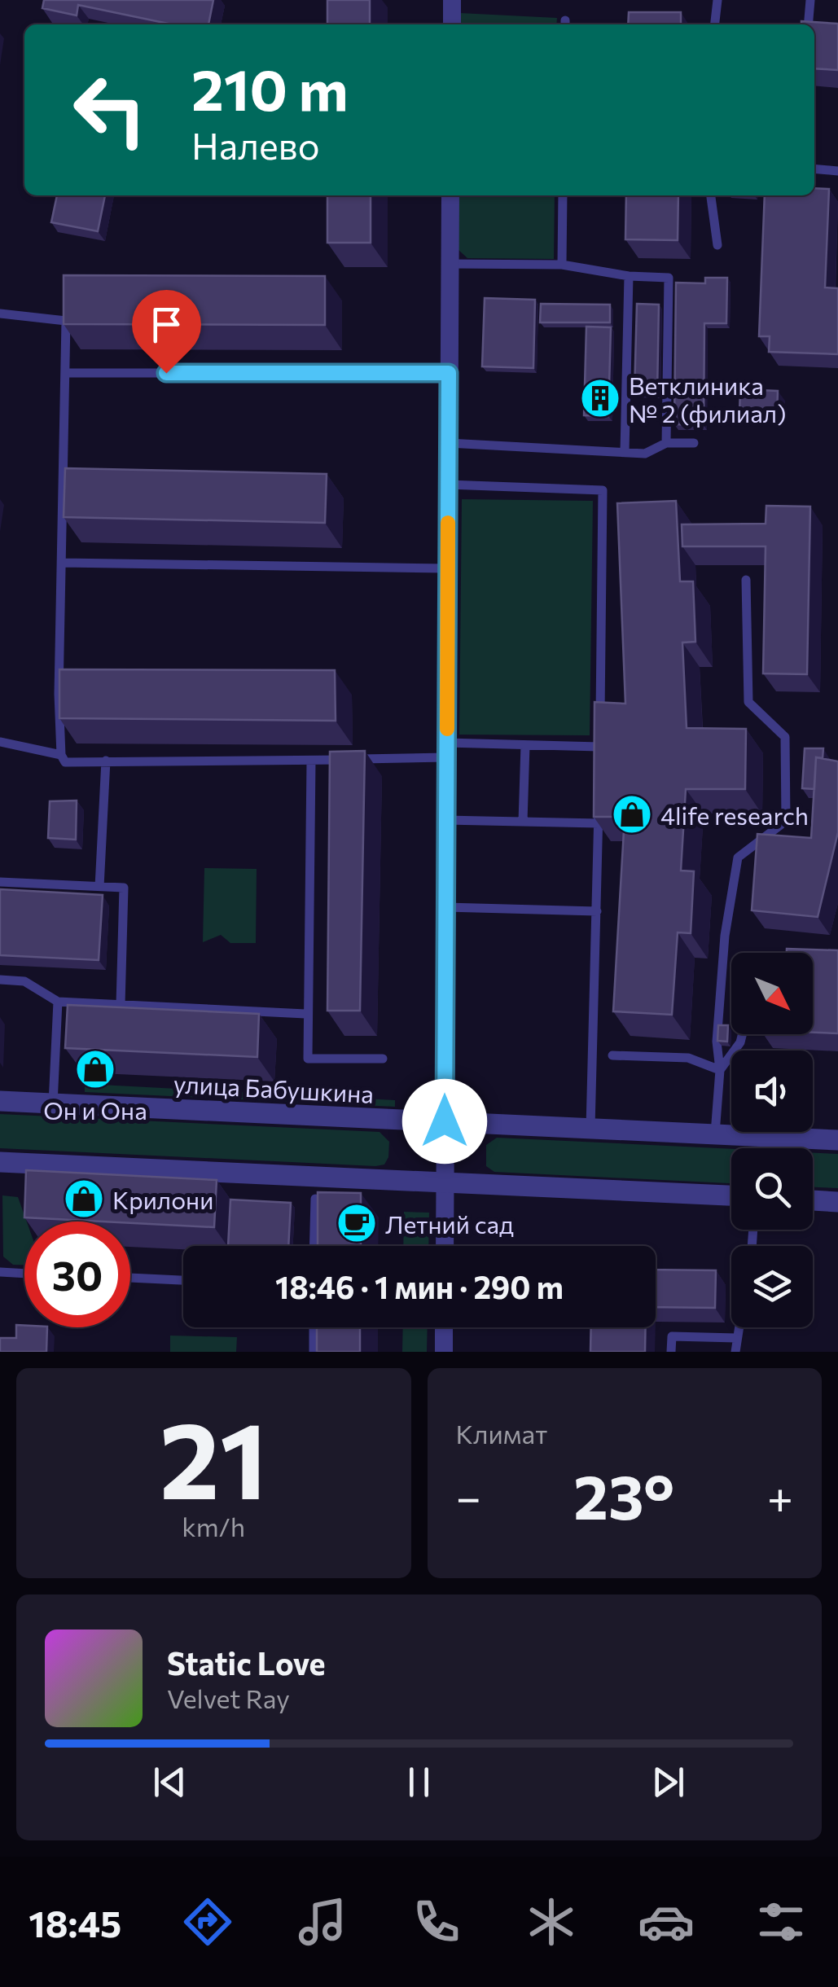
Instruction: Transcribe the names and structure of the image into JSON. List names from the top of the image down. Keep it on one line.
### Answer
{"streets":{"street":["улица Бабушкина"]},"places":{"building":["Ветклиника № 2 (филиал)"],"shop":["4life research","Он и Она","Крилони"],"cafe":["Летний сад"]},"north":"bottom right","page":{"turn":["210 m","Налево"],"limit":"30","trip":"18:46 · 1 мин · 290 m","tile":[["21","km/h"],"Климат"],"heat":["−","23°","+"],"song":["Static Love","Velvet Ray"],"tabs":"18:45"}}
